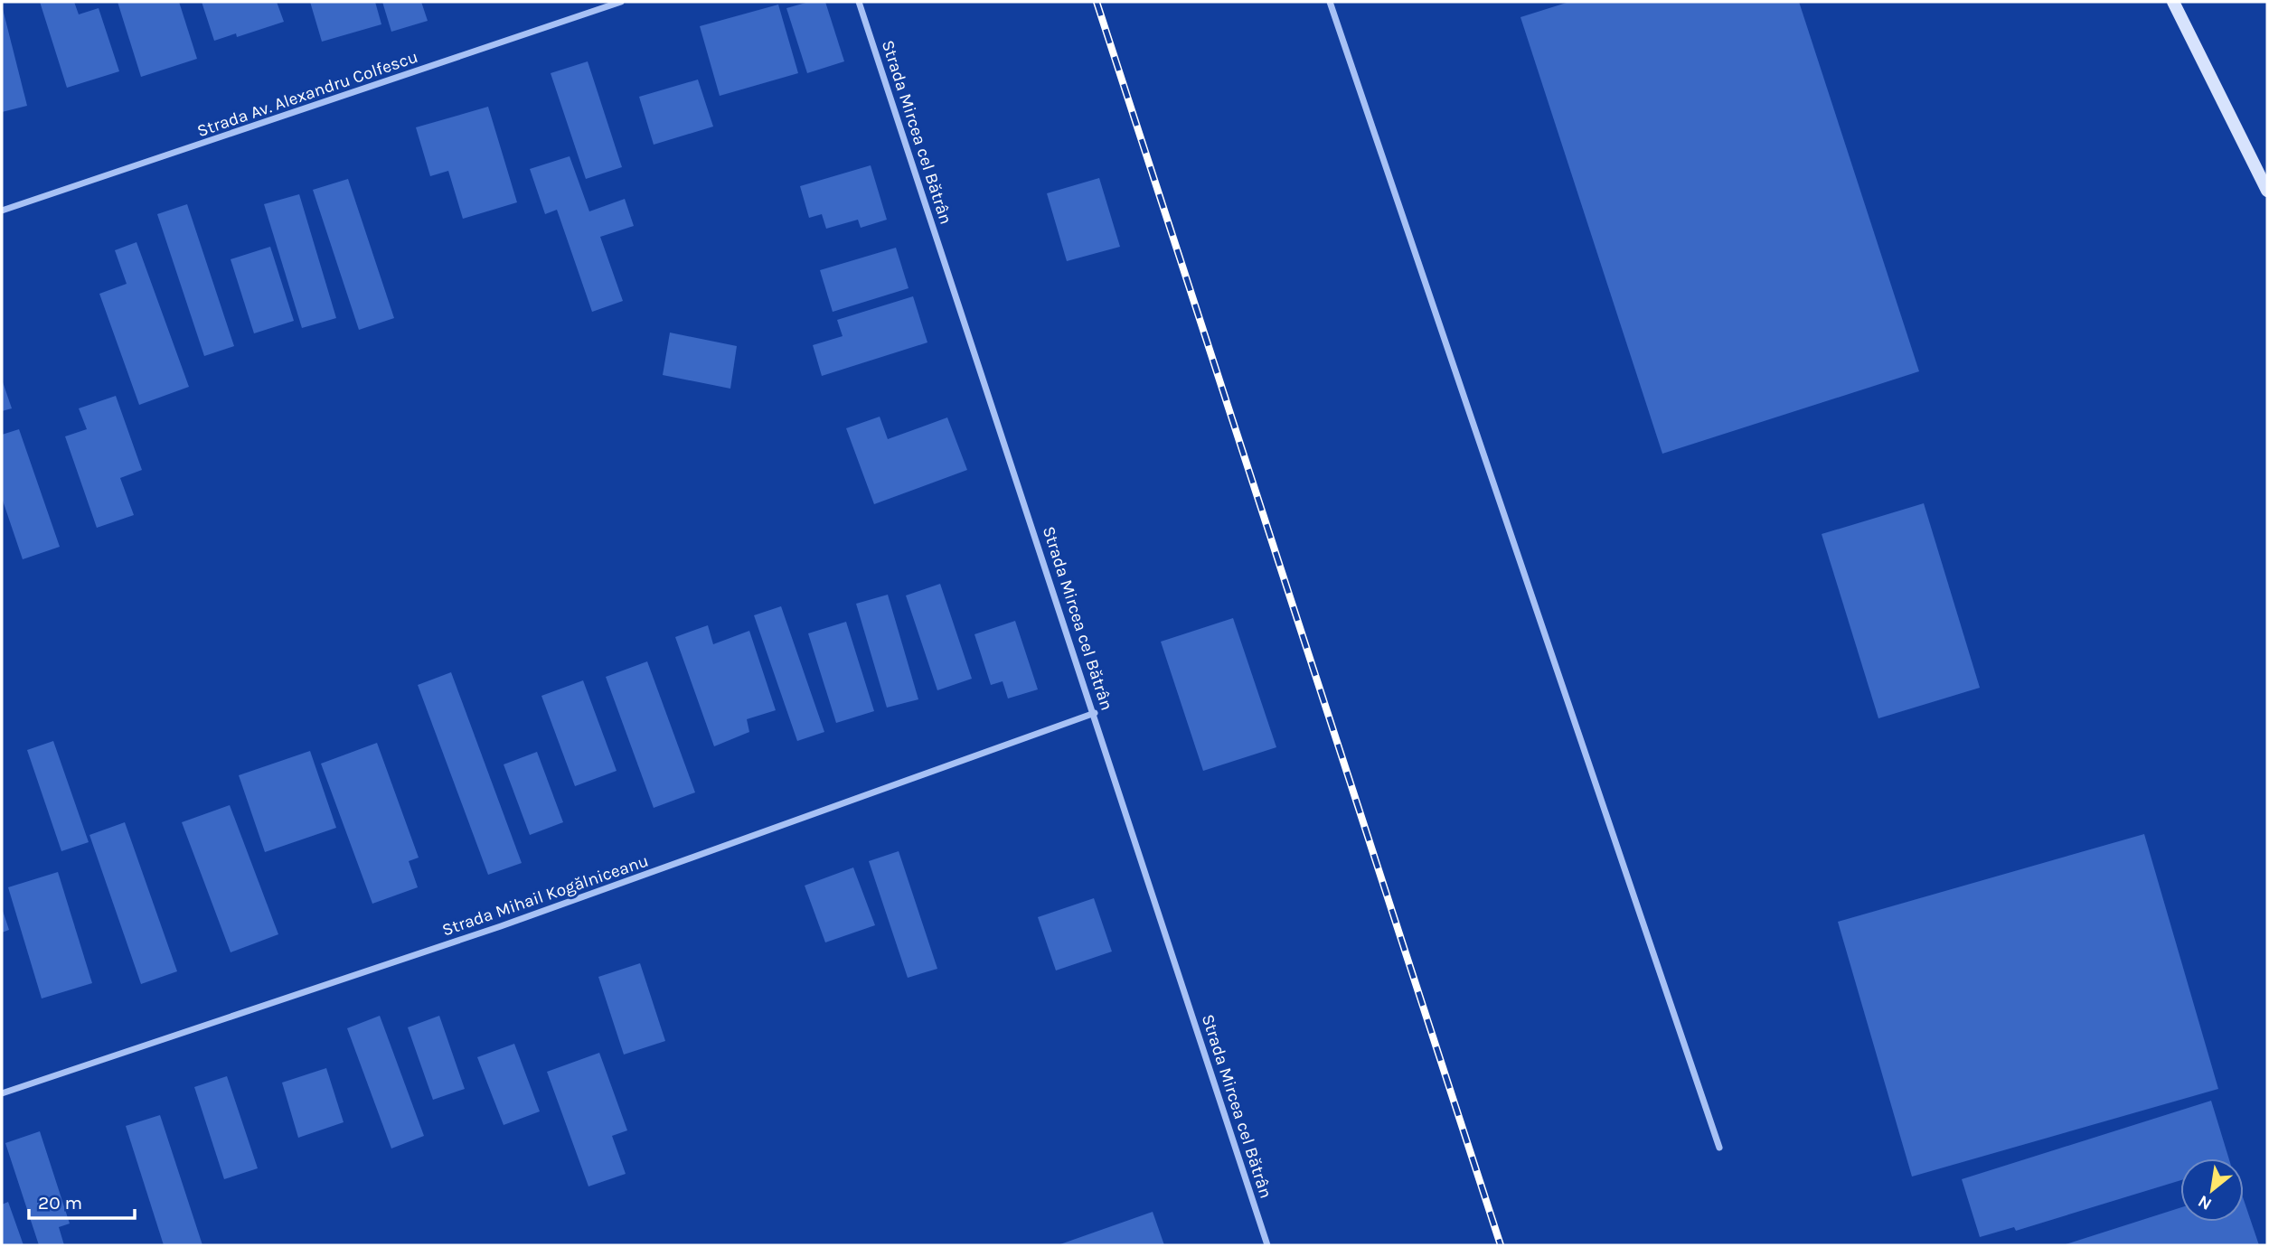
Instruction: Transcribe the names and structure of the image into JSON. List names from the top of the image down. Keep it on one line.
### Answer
{"streets":{"street":["Strada Av. Alexandru Colfescu","Strada Mircea cel Bătrân","Strada Mihail Kogălniceanu"]},"crossings":[["Strada Mircea cel Bătrân","Strada Mihail Kogălniceanu"]],"scale_bar":"20 m","north":"bottom left"}
